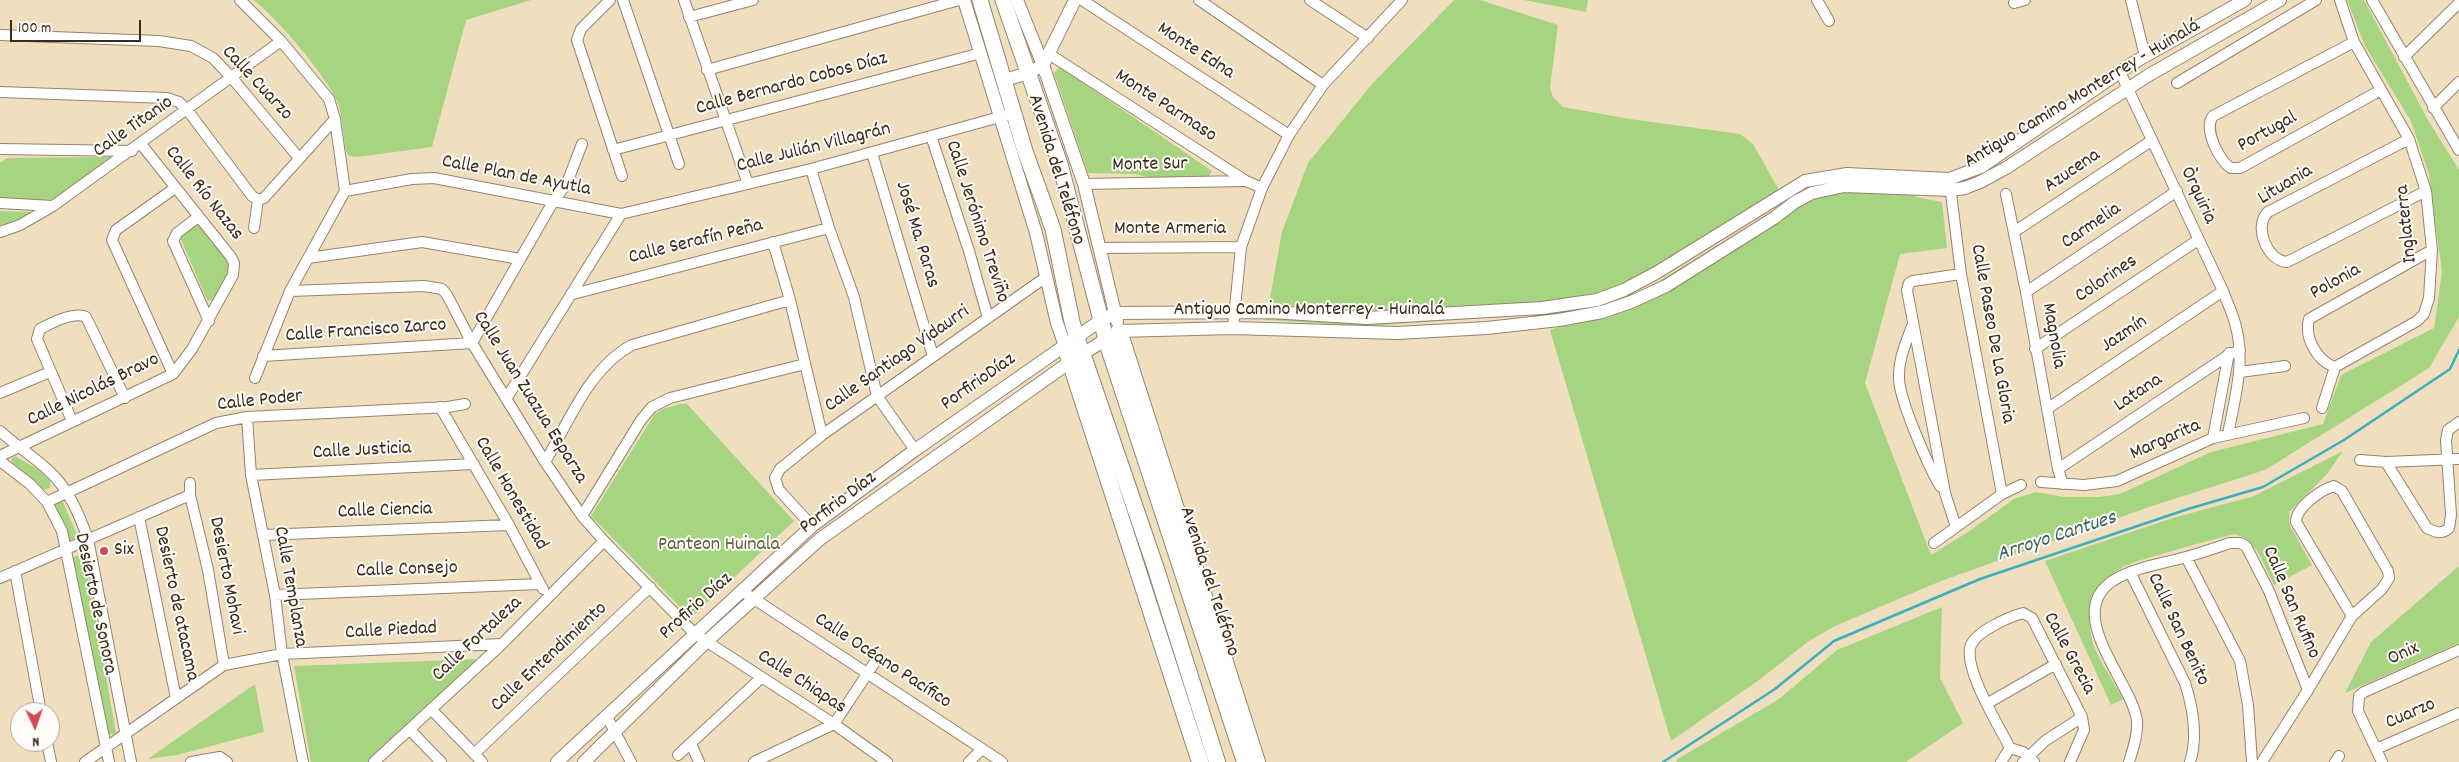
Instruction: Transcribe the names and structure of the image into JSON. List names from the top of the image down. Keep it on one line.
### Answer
{"streets":{"main road":["Avenida del Teléfono"],"street":["Monte Edna","Calle Cuarzo","Calle Bernardo Cobos Díaz","Antiguo Camino Monterrey - Huinalá","Monte Parmaso","Calle Titanio","Portugal","Calle Julián Villagrán","Monte Sur","Azucena","Calle Plan de Ayutla","Lituania","Calle Río Nazas","Òrquiria","Calle Jerónimo Treviño","Inglaterra","Carmelia","Monte Armeria","José Ma. Paras","Calle Serafín Peña","Colorines","Polonia","Calle Francisco Zarco","Calle Paseo De La Gloria","Jazmín","Magnolia","Calle Santiago Vidaurri","PorfirioDíaz","Calle Nicolás Bravo","Latana","Calle Juan Zuazua Esparza","Calle Poder","Margarita","Calle Justicia","Calle Honestidad","Porfirio Díaz","Calle Ciencia","Calle Consejo","Desierto Mohavi","Calle Templanza","Calle San Rufino","Desierto de Sonora","Desierto de atacama","Profirio Díaz","Calle San Benito","Calle Piedad","Calle Fortaleza","Calle Grecia","Onix","Calle Entendimiento","Calle Océano Pacífico","Calle Chiapas","Cuarzo"]},"crossings":[["Calle Cuarzo","Calle Titanio"],["Antiguo Camino Monterrey - Huinalá","Avenida del Teléfono"],["Antiguo Camino Monterrey - Huinalá","Òrquiria"],["Antiguo Camino Monterrey - Huinalá","Calle Paseo De La Gloria"],["Antiguo Camino Monterrey - Huinalá","PorfirioDíaz"],["Antiguo Camino Monterrey - Huinalá","Porfirio Díaz"],["Monte Parmaso","Monte Sur"],["Calle Titanio","Calle Río Nazas"],["Portugal","Inglaterra"],["Calle Julián Villagrán","Avenida del Teléfono"],["Calle Julián Villagrán","Calle Plan de Ayutla"],["Calle Julián Villagrán","Calle Jerónimo Treviño"],["Calle Julián Villagrán","José Ma. Paras"],["Avenida del Teléfono","PorfirioDíaz"],["Avenida del Teléfono","Porfirio Díaz"],["Azucena","Òrquiria"],["Azucena","Magnolia"],["Lituania","Inglaterra"],["Calle Río Nazas","Calle Nicolás Bravo"],["Òrquiria","Carmelia"],["Òrquiria","Colorines"],["Òrquiria","Jazmín"],["Òrquiria","Latana"],["Òrquiria","Margarita"],["Calle Jerónimo Treviño","Calle Santiago Vidaurri"],["Inglaterra","Polonia"],["Carmelia","Magnolia"],["José Ma. Paras","Calle Santiago Vidaurri"],["Colorines","Magnolia"],["Calle Francisco Zarco","Calle Juan Zuazua Esparza"],["Jazmín","Magnolia"],["Magnolia","Latana"],["Magnolia","Margarita"],["Calle Santiago Vidaurri","Profirio Díaz"],["PorfirioDíaz","Porfirio Díaz"],["PorfirioDíaz","Profirio Díaz"],["Calle Nicolás Bravo","Desierto de Sonora"],["Calle Juan Zuazua Esparza","Profirio Díaz"],["Calle Juan Zuazua Esparza","Calle Fortaleza"],["Calle Juan Zuazua Esparza","Calle Entendimiento"],["Calle Juan Zuazua Esparza","Calle Chiapas"],["Calle Poder","Calle Honestidad"],["Calle Poder","Calle Templanza"],["Calle Poder","Desierto de Sonora"],["Calle Justicia","Calle Honestidad"],["Calle Justicia","Calle Templanza"],["Calle Honestidad","Calle Ciencia"],["Calle Honestidad","Calle Consejo"],["Calle Honestidad","Calle Fortaleza"],["Porfirio Díaz","Calle Océano Pacífico"],["Porfirio Díaz","Calle Chiapas"],["Calle Ciencia","Calle Templanza"],["Calle Consejo","Calle Templanza"],["Desierto Mohavi","Calle Piedad"],["Calle Templanza","Calle Piedad"],["Profirio Díaz","Calle Océano Pacífico"],["Profirio Díaz","Calle Chiapas"],["Calle Piedad","Calle Fortaleza"],["Onix","Cuarzo"]],"water":["Arroyo Cantues"],"parks":["Panteon Huinala"],"places":["Six"],"scale_bar":"100 m","north":"bottom"}
